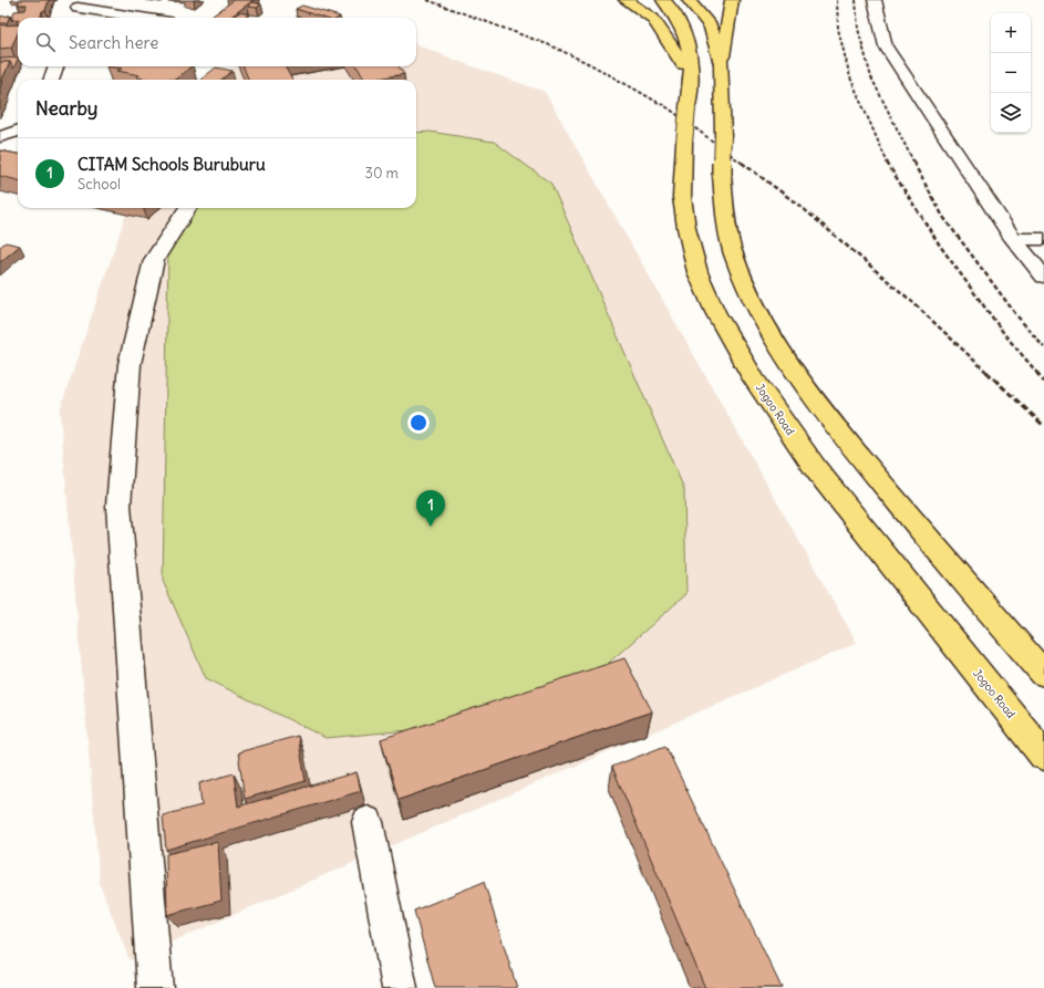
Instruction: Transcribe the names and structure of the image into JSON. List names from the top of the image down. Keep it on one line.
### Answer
{"streets":{"main road":["Jogoo Road"]},"page":{"map_buttons":["+","−"],"search":"Search here","heading":"Nearby","list":[{"mark":"1","name":"CITAM Schools Buruburu","note":"School","value":"30 m"}],"pins":"1"}}
